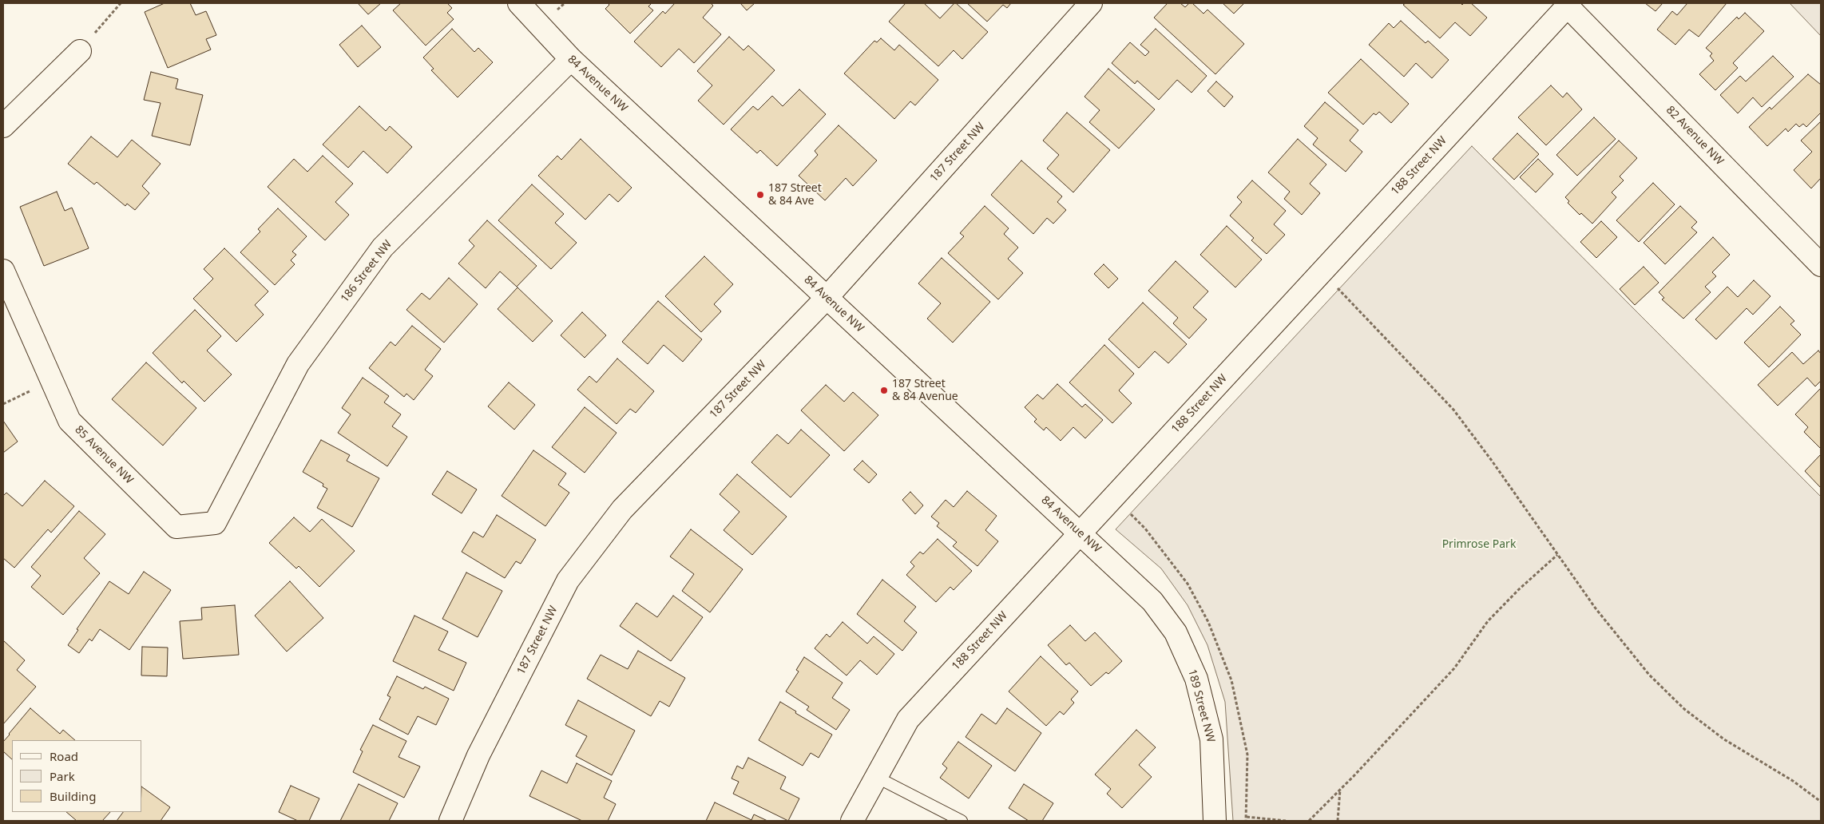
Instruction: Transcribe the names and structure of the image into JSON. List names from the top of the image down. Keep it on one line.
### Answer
{"streets":{"street":["84 Avenue NW","82 Avenue NW","187 Street NW","188 Street NW","186 Street NW","85 Avenue NW","189 Street NW"]},"crossings":[["84 Avenue NW","187 Street NW"],["84 Avenue NW","188 Street NW"],["84 Avenue NW","186 Street NW"],["84 Avenue NW","189 Street NW"],["82 Avenue NW","188 Street NW"],["186 Street NW","85 Avenue NW"]],"parks":["Primrose Park"],"places":["187 Street & 84 Ave","187 Street & 84 Avenue"],"legend":["Road","Park","Building"]}
